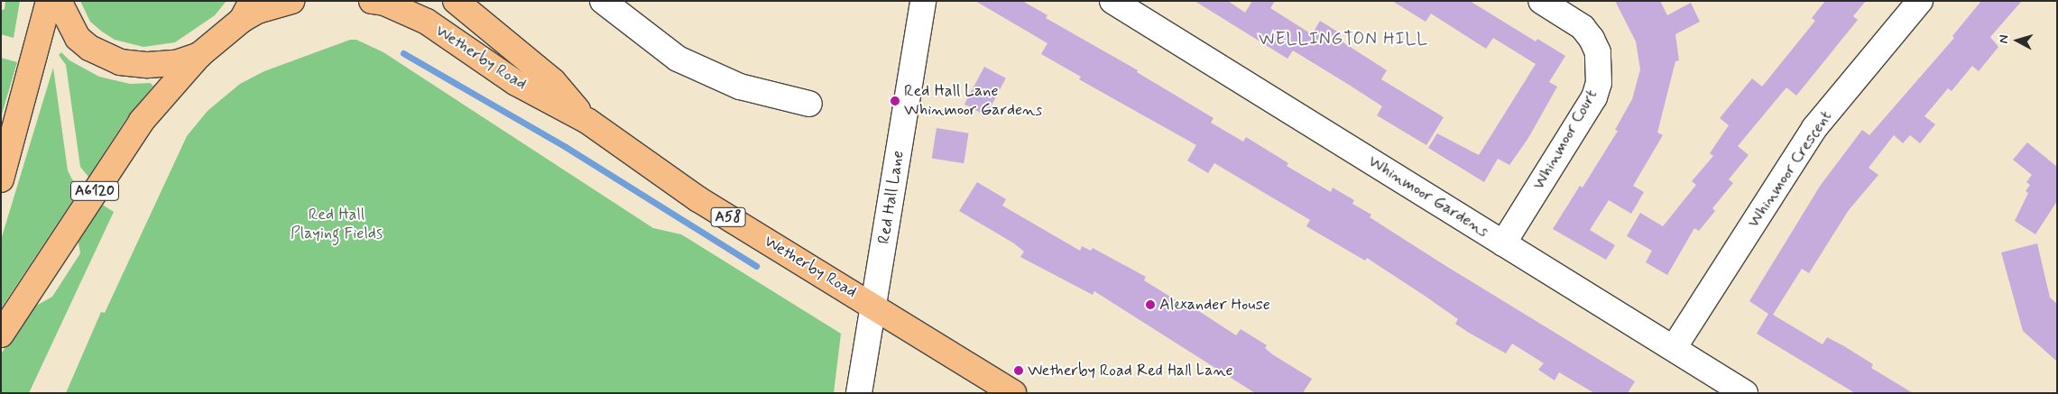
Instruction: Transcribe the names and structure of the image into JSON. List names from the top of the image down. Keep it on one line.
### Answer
{"streets":{"main road":["Wetherby Road","A6120","A58"],"street":["Whinmoor Court","Whinmoor Crescent","Whinmoor Gardens","Red Hall Lane"]},"crossings":[["Wetherby Road","Red Hall Lane"],["Whinmoor Court","Whinmoor Gardens"],["Whinmoor Crescent","Whinmoor Gardens"]],"districts":["WELLINGTON HILL"],"parks":["Red Hall Playing Fields"],"places":["Red Hall Lane Whinmoor Gardens","Alexander House","Wetherby Road Red Hall Lane"],"north":"left"}
